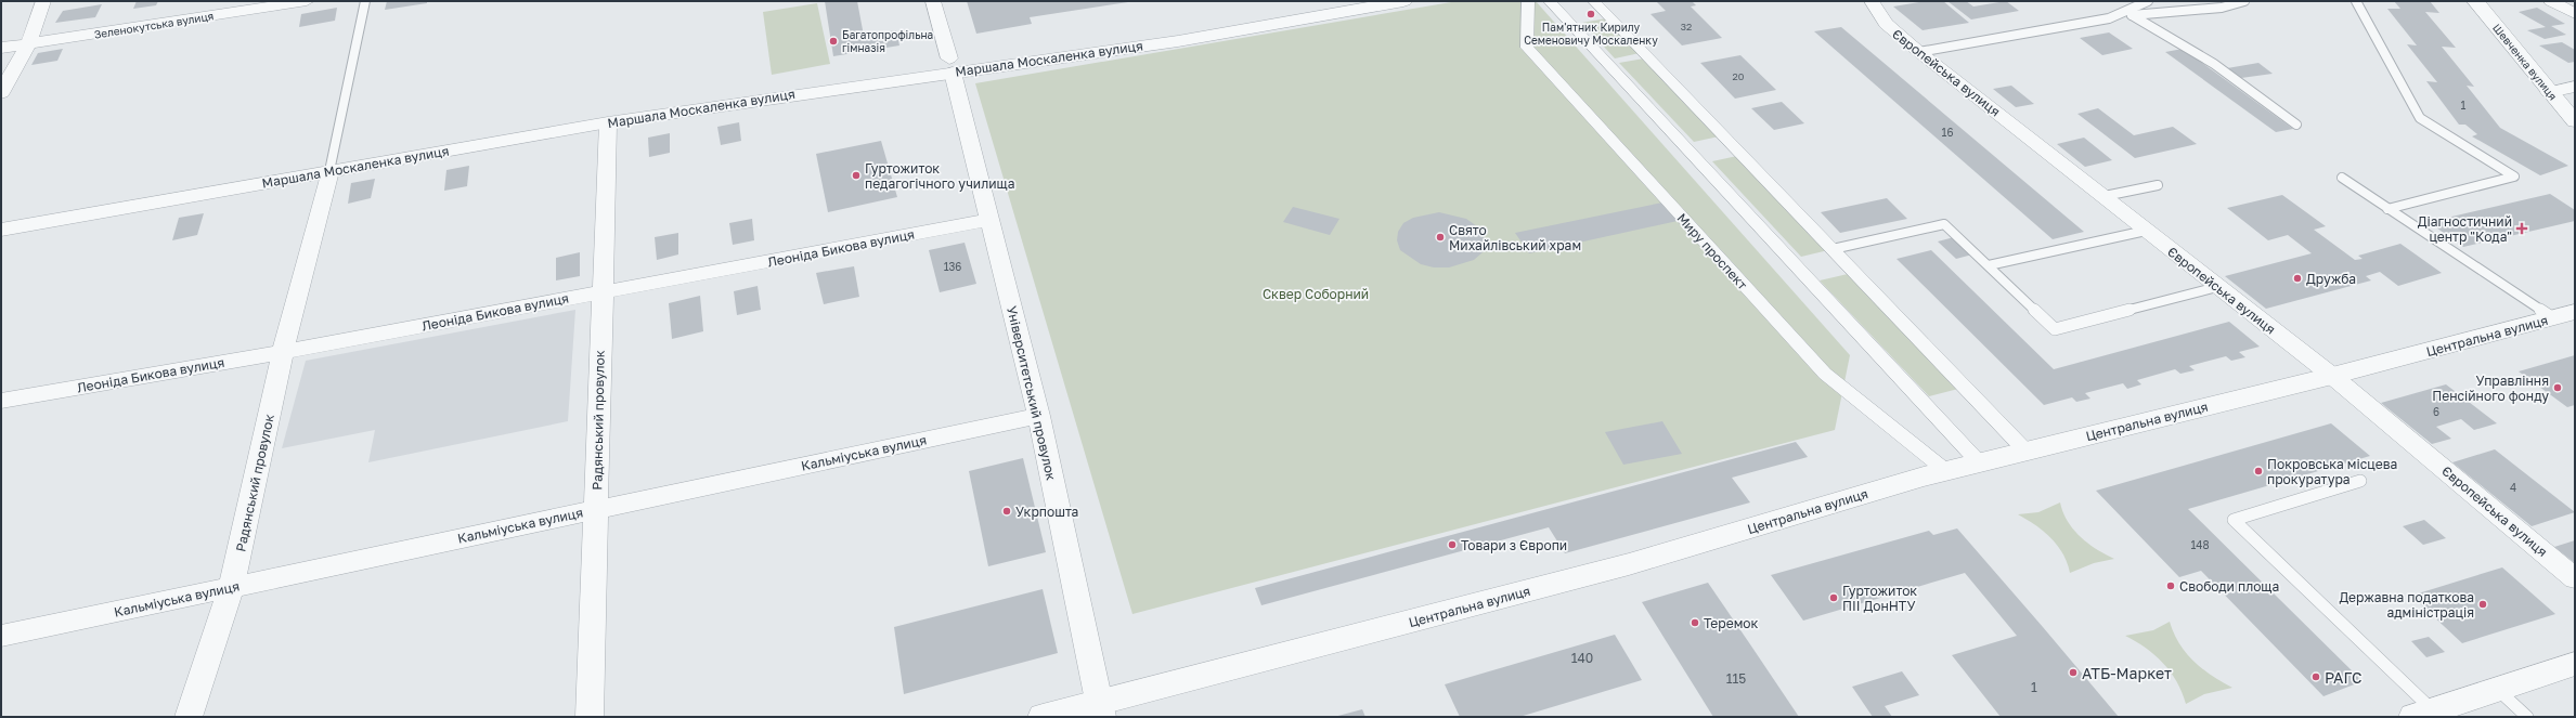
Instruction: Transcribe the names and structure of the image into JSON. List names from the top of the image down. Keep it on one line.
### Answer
{"streets":{"street":["Зеленокутська вулиця","Маршала Москаленка вулиця","Шевченка вулиця","Європейська вулиця","Леоніда Бикова вулиця","Миру проспект","Центральна вулиця","Університетський провулок","Радянський провулок","Кальміуська вулиця"]},"crossings":[["Маршала Москаленка вулиця","Університетський провулок"],["Маршала Москаленка вулиця","Радянський провулок"],["Європейська вулиця","Центральна вулиця"],["Леоніда Бикова вулиця","Університетський провулок"],["Леоніда Бикова вулиця","Радянський провулок"],["Миру проспект","Центральна вулиця"],["Центральна вулиця","Університетський провулок"],["Університетський провулок","Кальміуська вулиця"],["Радянський провулок","Кальміуська вулиця"]],"parks":["Сквер Соборний"],"places":{"other":["Пам'ятник Кирилу Семеновичу Москаленку","Багатопрофільна гімназія","Гуртожиток педагогічного училища","Свято Михайлівський храм","Дружба","Управління Пенсійного фонду","Покровська місцева прокуратура","Укрпошта","Товари з Європи","Свободи площа","Гуртожиток ПІІ ДонНТУ","Державна податкова адміністрація","Теремок","АТБ-Маркет","РАГС"],"health":["Діагностичний центр \"Кода\""]},"house_numbers":["32","20","1","16","136","6","4","148","140","115","1"]}
